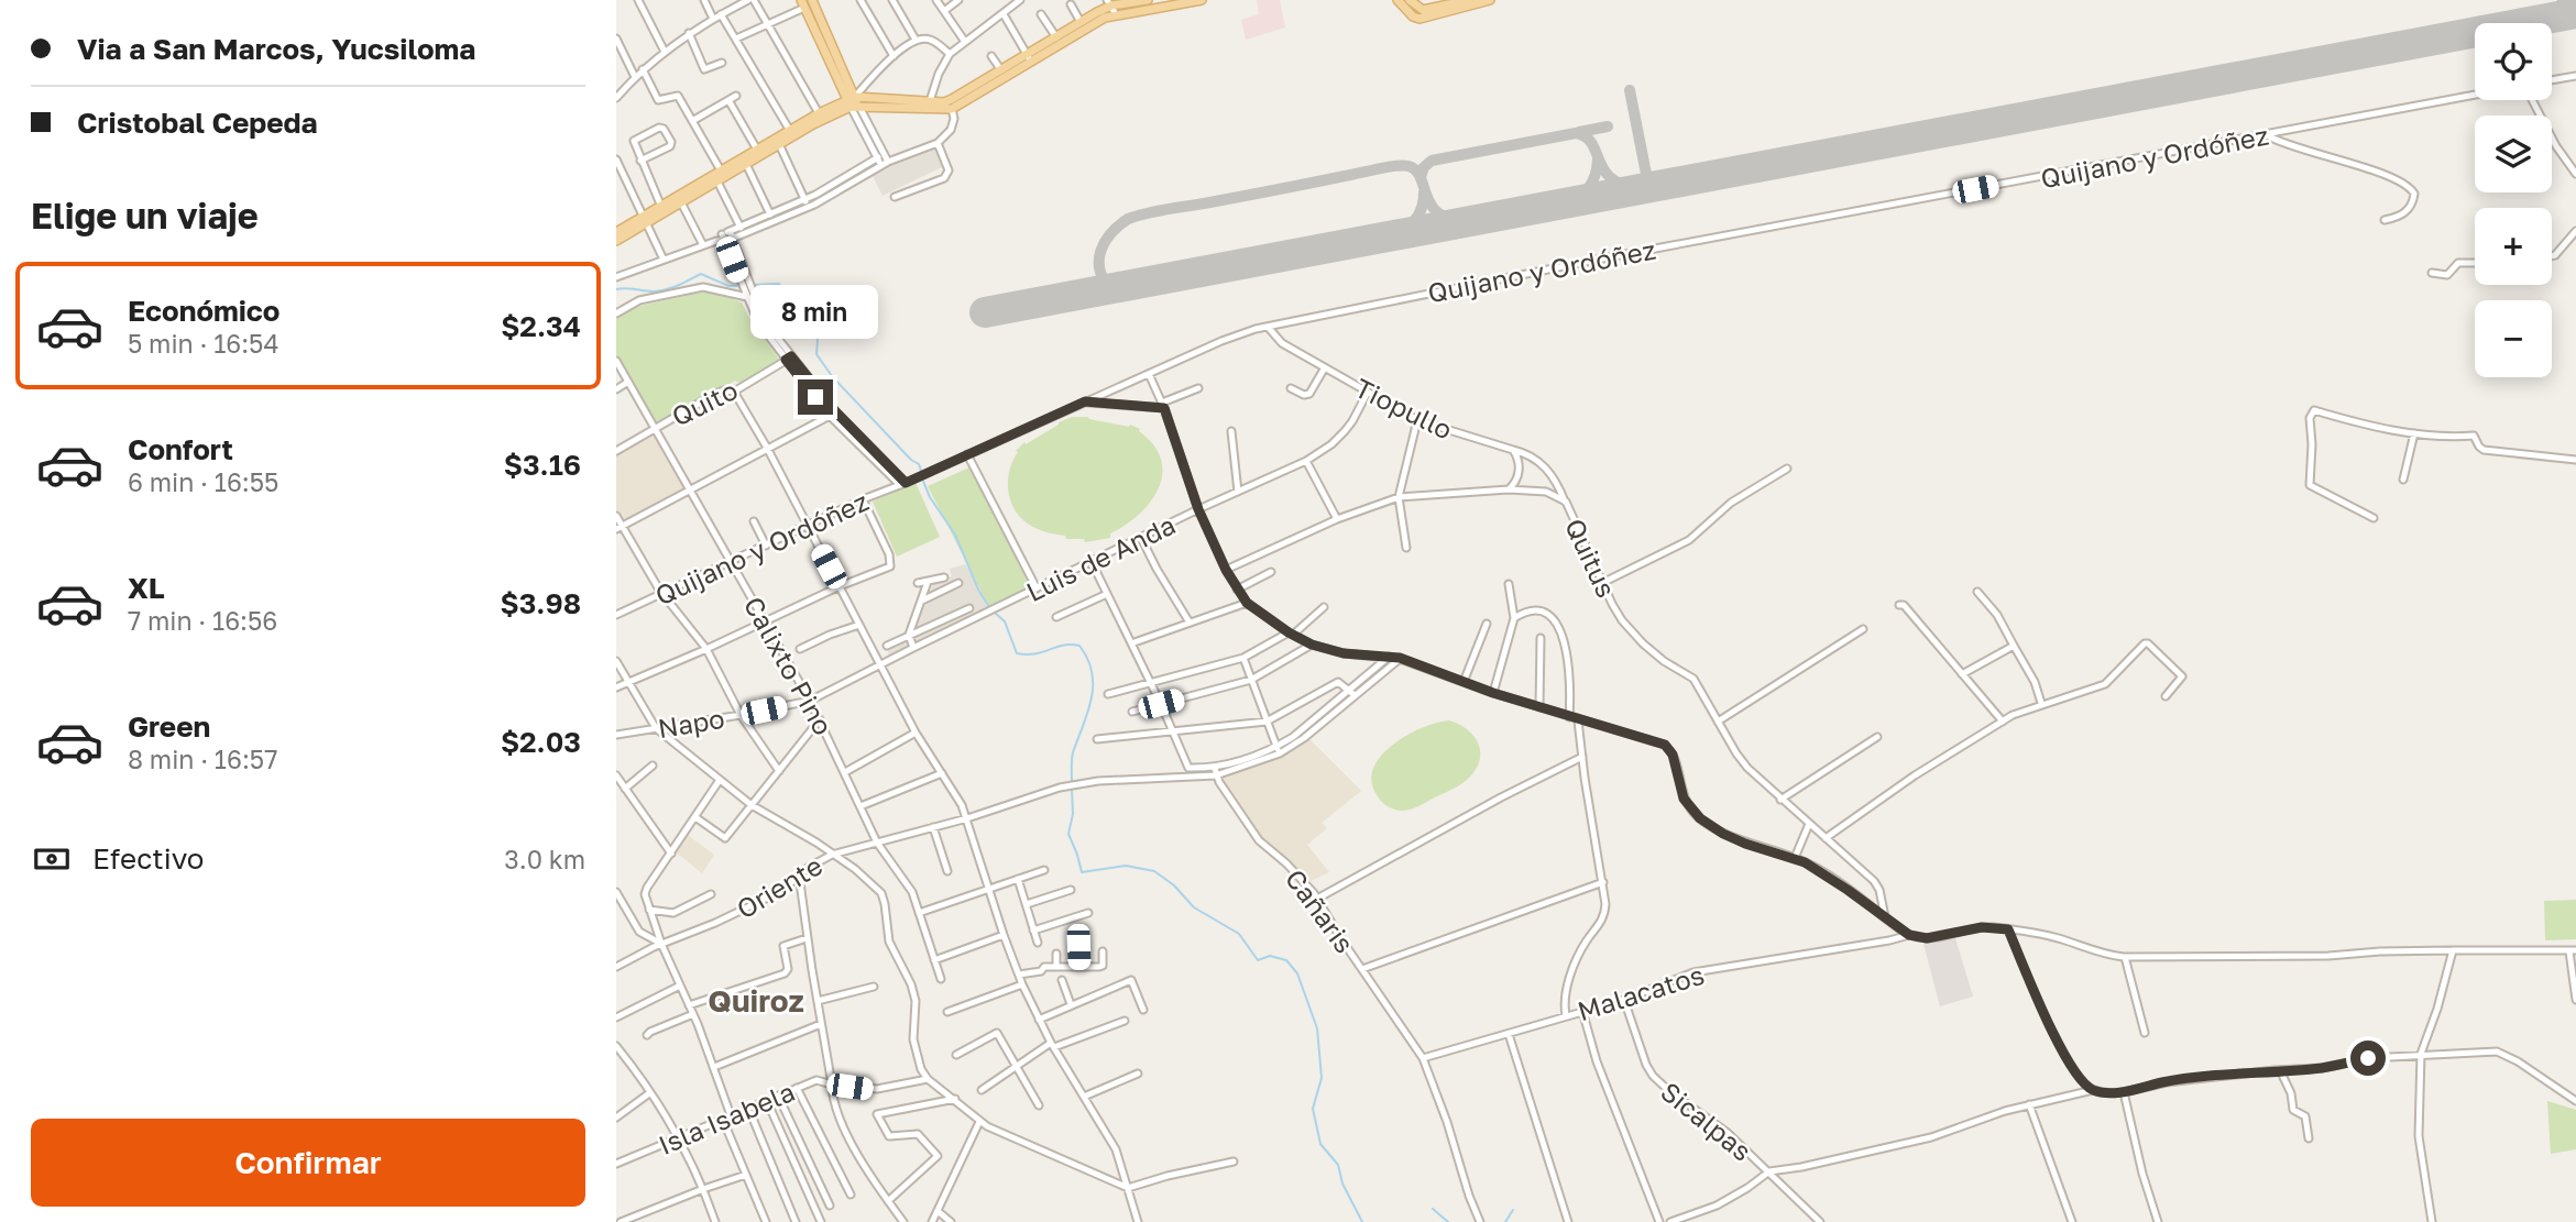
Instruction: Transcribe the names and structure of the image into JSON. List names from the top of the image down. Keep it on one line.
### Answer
{"streets":{"street":["Quijano y Ordóñez","Quito","Tiopullo","Luis de Anda","Quitus","Calixto Pino","Napo","Oriente","Cañaris","Malacatos","Isla Isabela","Sicalpas"]},"crossings":[["Quijano y Ordóñez","Tiopullo"],["Quijano y Ordóñez","Calixto Pino"],["Quito","Calixto Pino"],["Tiopullo","Luis de Anda"],["Tiopullo","Quitus"],["Luis de Anda","Calixto Pino"],["Luis de Anda","Napo"],["Calixto Pino","Napo"],["Calixto Pino","Oriente"],["Oriente","Cañaris"],["Cañaris","Malacatos"],["Malacatos","Sicalpas"]],"districts":["Quiroz"],"page":{"banner":["Via a San Marcos, Yucsiloma","Cristobal Cepeda"],"map_buttons":["+","−"],"heading":"Elige un viaje","list":[{"name":"Económico","note":"5 min · 16:54","value":"$2.34"},{"name":"Confort","note":"6 min · 16:55","value":"$3.16"},{"name":"XL","note":"7 min · 16:56","value":"$3.98"},{"name":"Green","note":"8 min · 16:57","value":"$2.03"}],"bubble":"8 min","pay":["Efectivo","3.0 km"],"buttons":"Confirmar"}}
